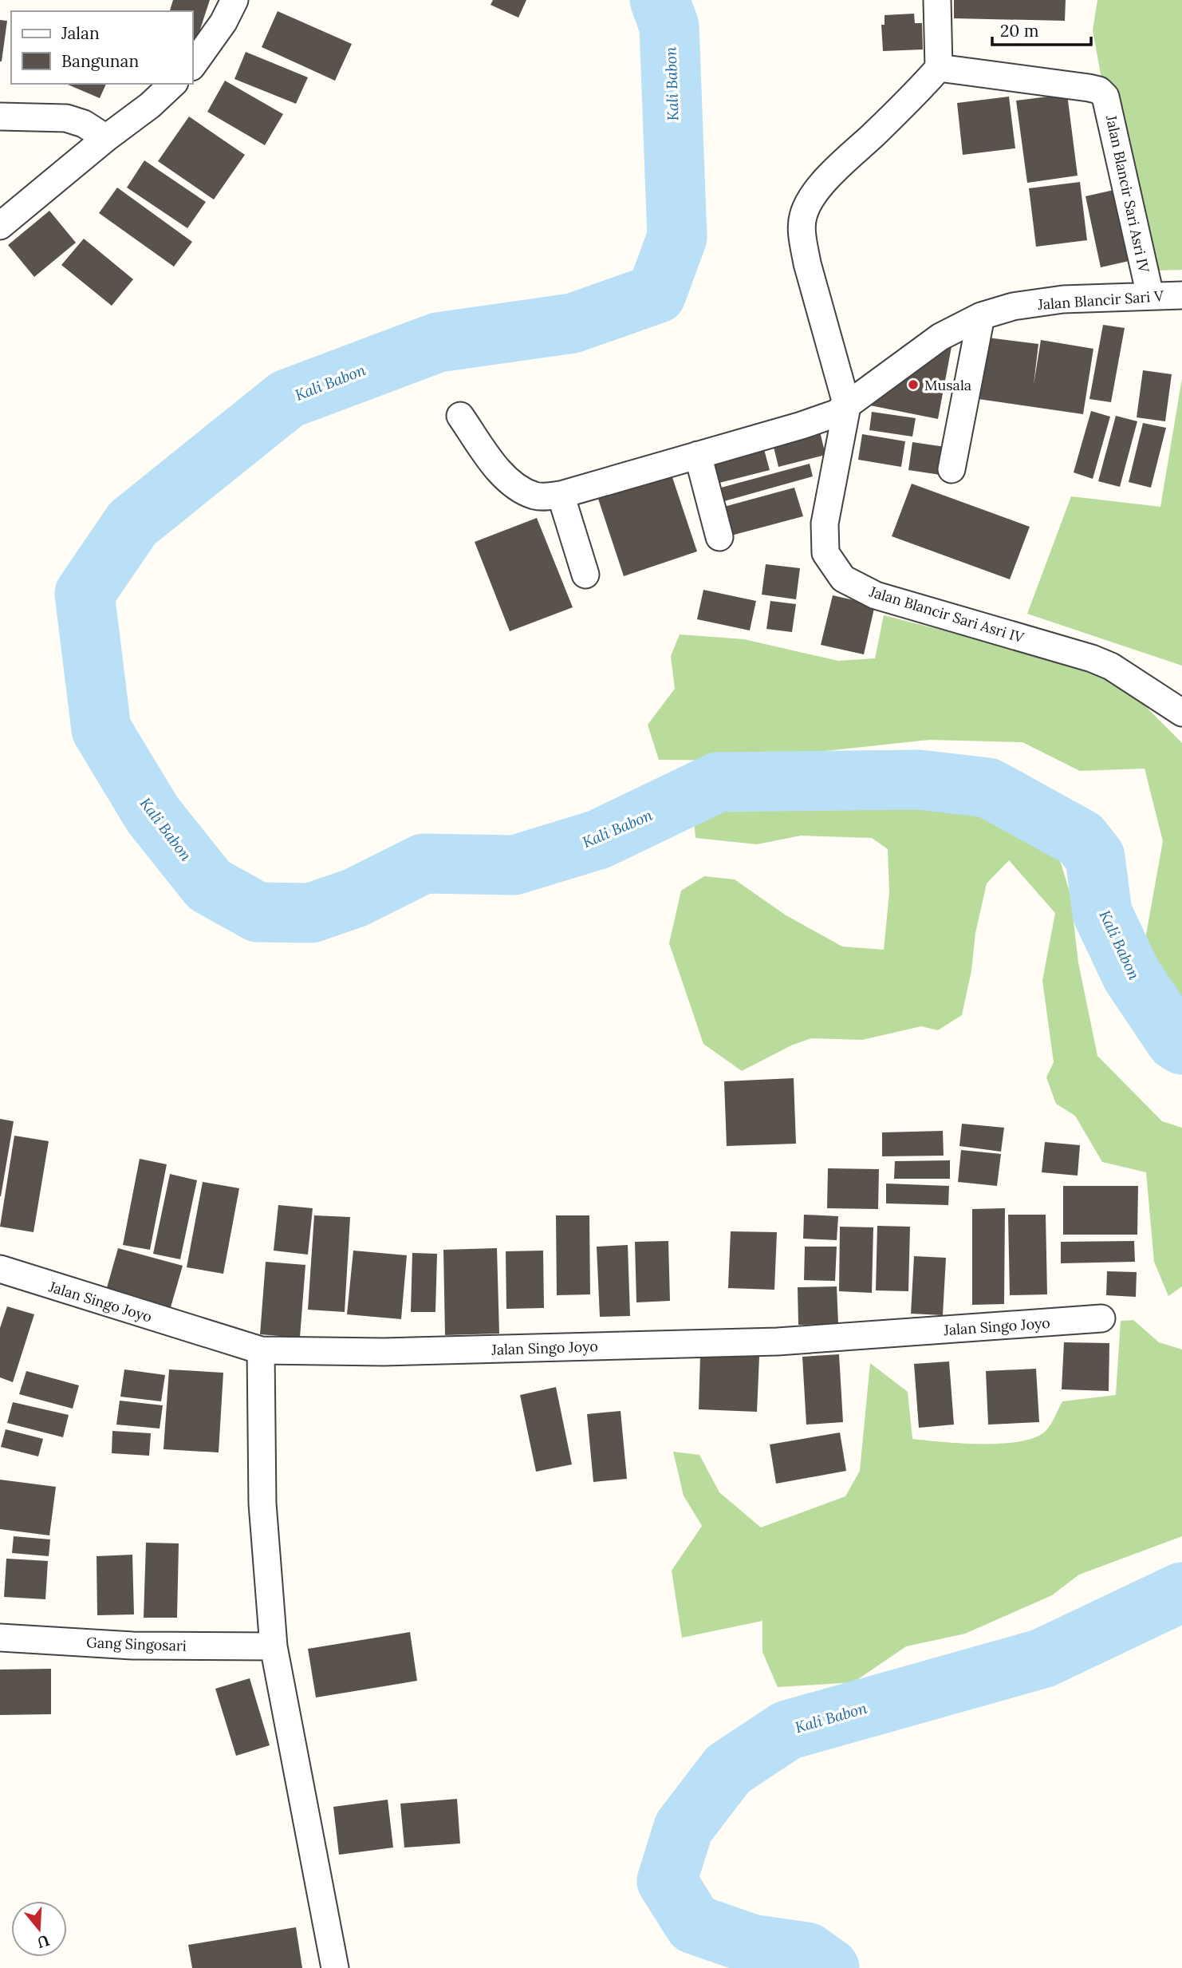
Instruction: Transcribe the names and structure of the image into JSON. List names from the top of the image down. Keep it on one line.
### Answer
{"streets":{"street":["Jalan Blancir Sari Asri IV","Jalan Blancir Sari V","Jalan Singo Joyo","Gang Singosari"]},"crossings":[["Jalan Blancir Sari Asri IV","Jalan Blancir Sari V"]],"water":["Kali Babon"],"places":["Musala"],"legend":["Jalan","Bangunan"],"scale_bar":"20 m","north":"bottom"}
